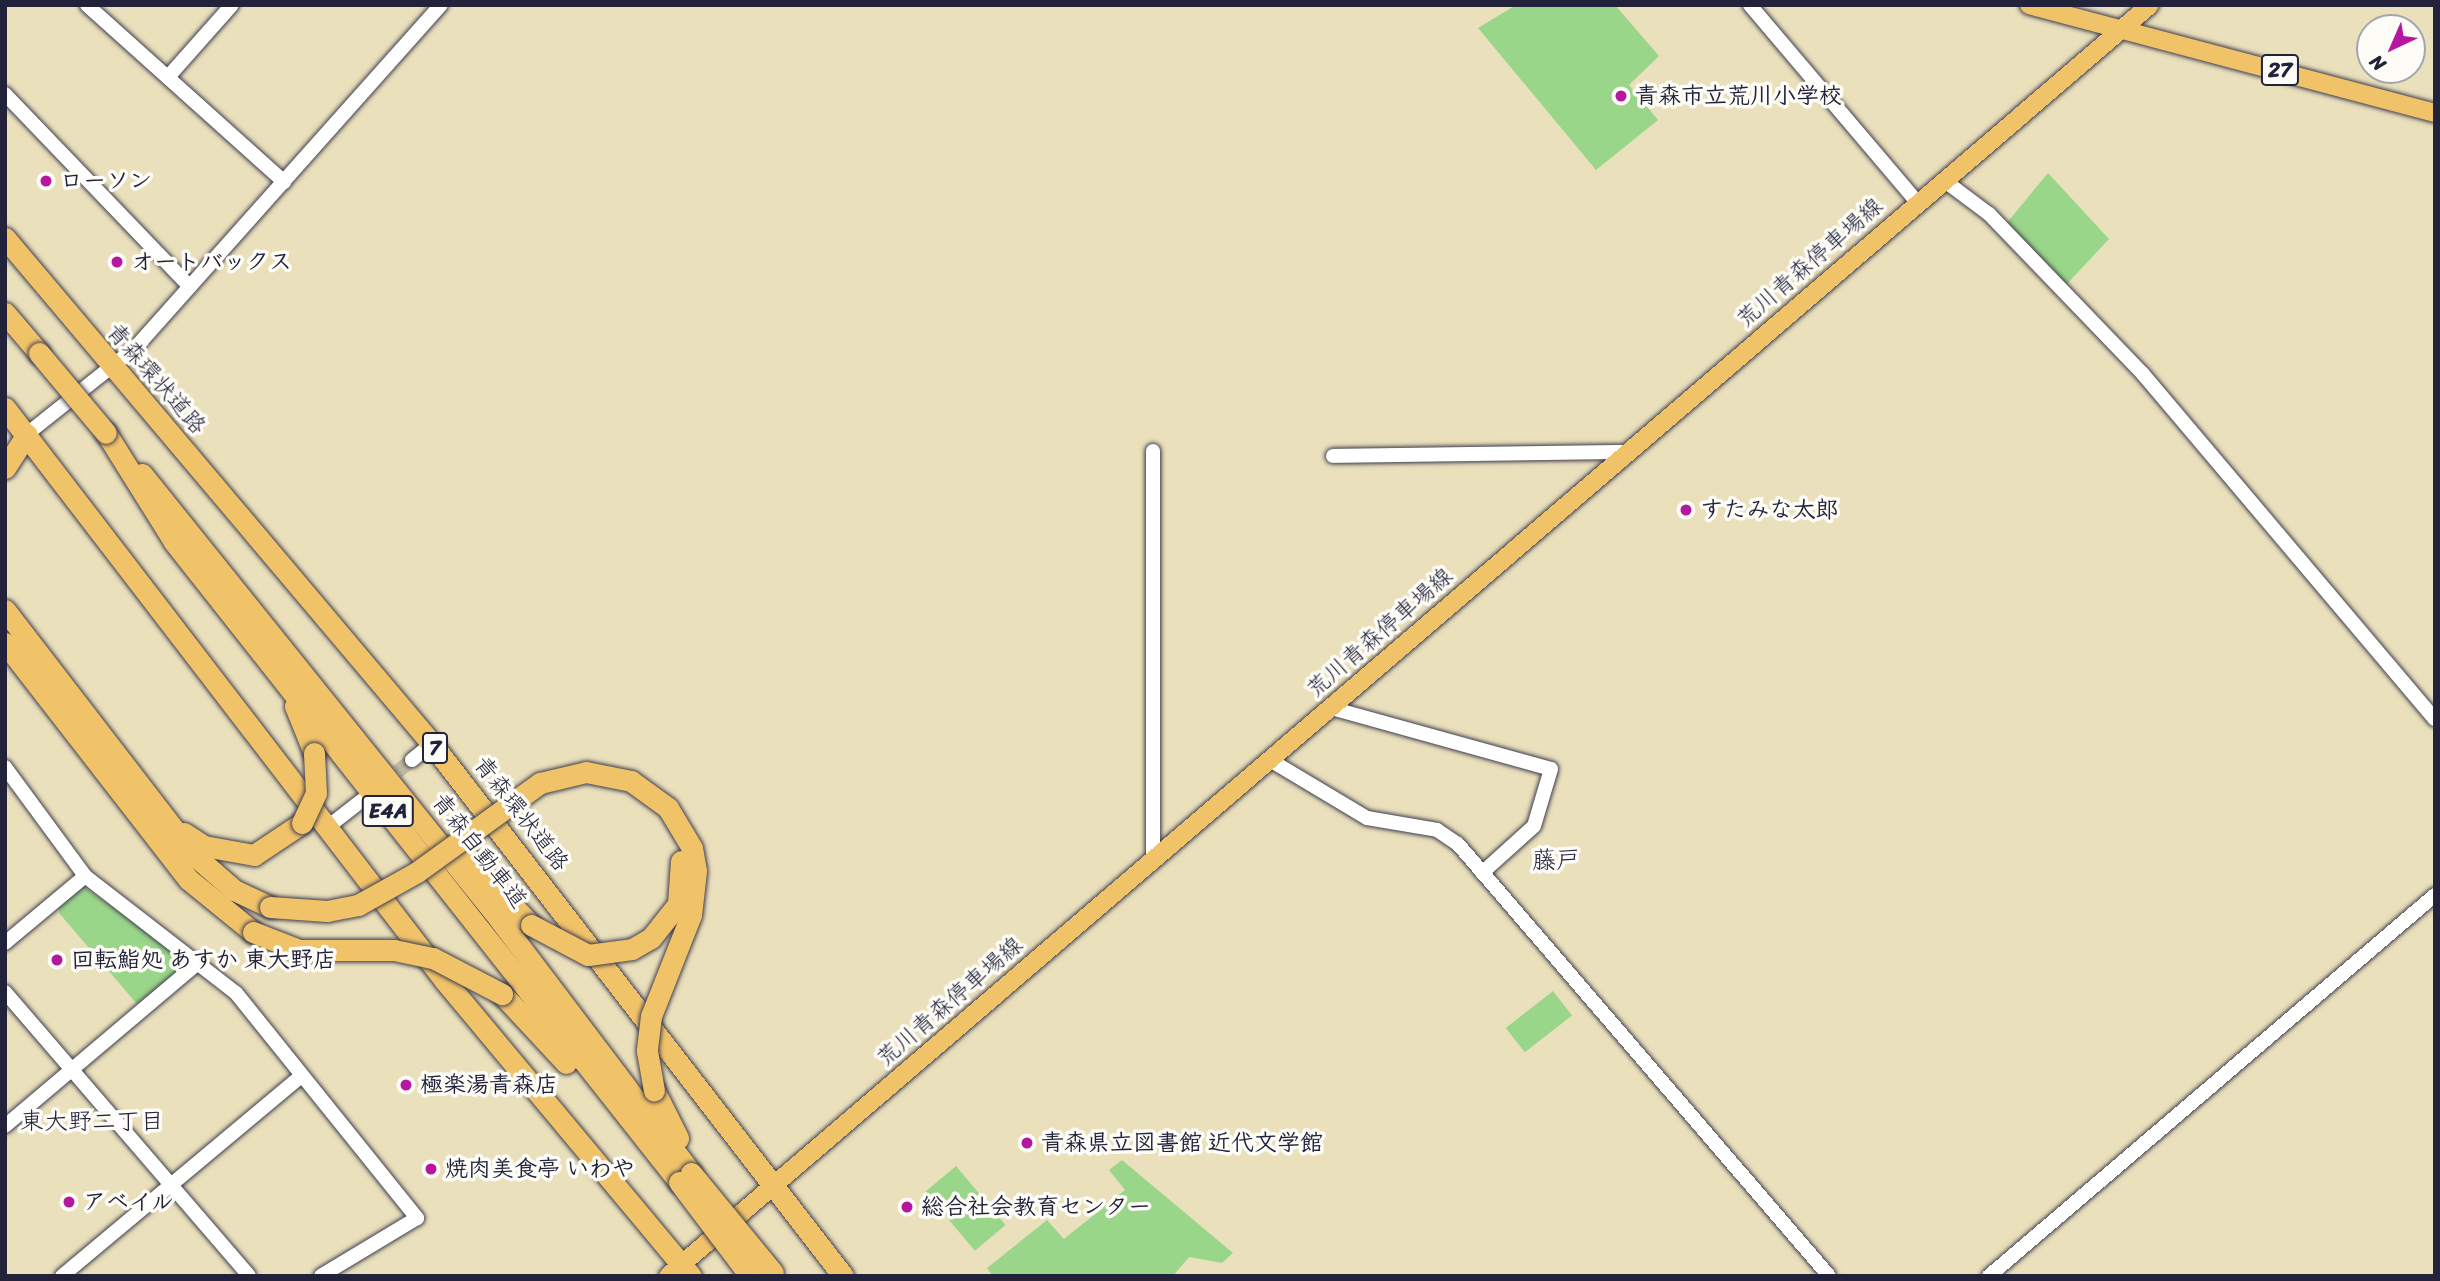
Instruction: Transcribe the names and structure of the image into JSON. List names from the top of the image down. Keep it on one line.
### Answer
{"streets":{"highway":["青森環状道路","7","E4A","青森自動車道"],"main road":["27","荒川青森停車場線"]},"crossings":[["27","荒川青森停車場線"],["荒川青森停車場線","青森環状道路"]],"districts":["藤戸","東大野二丁目"],"places":["青森市立荒川小学校","ローソン","オートバックス","すたみな太郎","回転鮨処 あすか 東大野店","極楽湯青森店","青森県立図書館 近代文学館","焼肉美食亭 いわや","アベイル","総合社会教育センター"],"north":"bottom left"}
